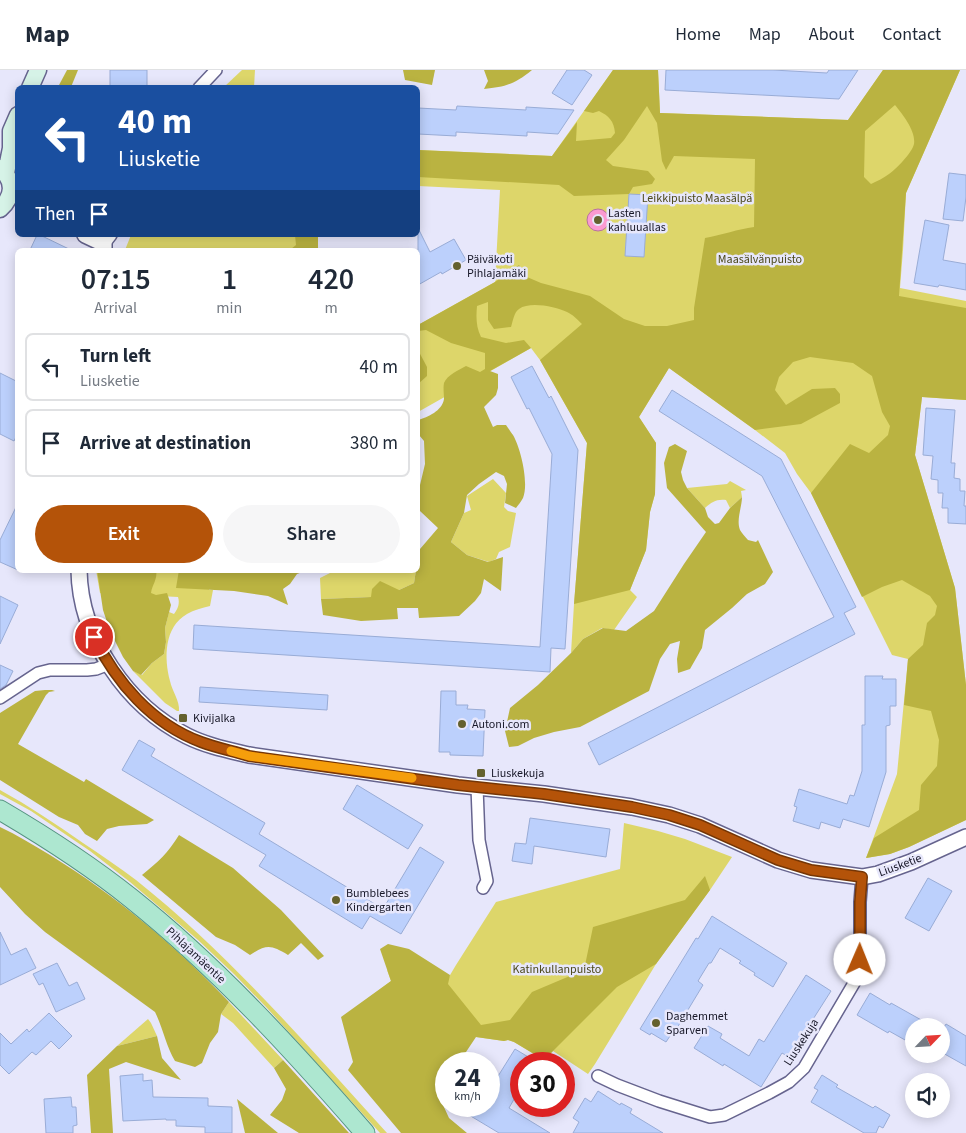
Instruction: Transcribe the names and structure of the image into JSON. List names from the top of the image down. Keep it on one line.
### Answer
{"streets":{"main road":["Pihlajamäentie"],"street":["Liusketie","Liuskekuja"]},"crossings":[["Liusketie","Liuskekuja"]],"parks":["Leikkipuisto Maasälpä","Maasälvänpuisto","Katinkullanpuisto"],"places":{"other":["Lasten kahluuallas","Päiväkoti Pihlajamäki","Autoni.com","Bumblebees Kindergarten","Daghemmet Sparven"],"transit":["Kivijalka","Liuskekuja"]},"north":"top right","page":{"header":"Map","nav":["Home","Map","About","Contact"],"turn":["40 m","Liusketie"],"then":"Then","eta":["07:15","Arrival","1","min","420","m"],"list":[{"name":"Turn left","note":"Liusketie","value":"40 m"},{"name":"Arrive at destination","value":"380 m"}],"buttons":["Exit","Share"],"speed":"24 km/h","limit":"30"}}
